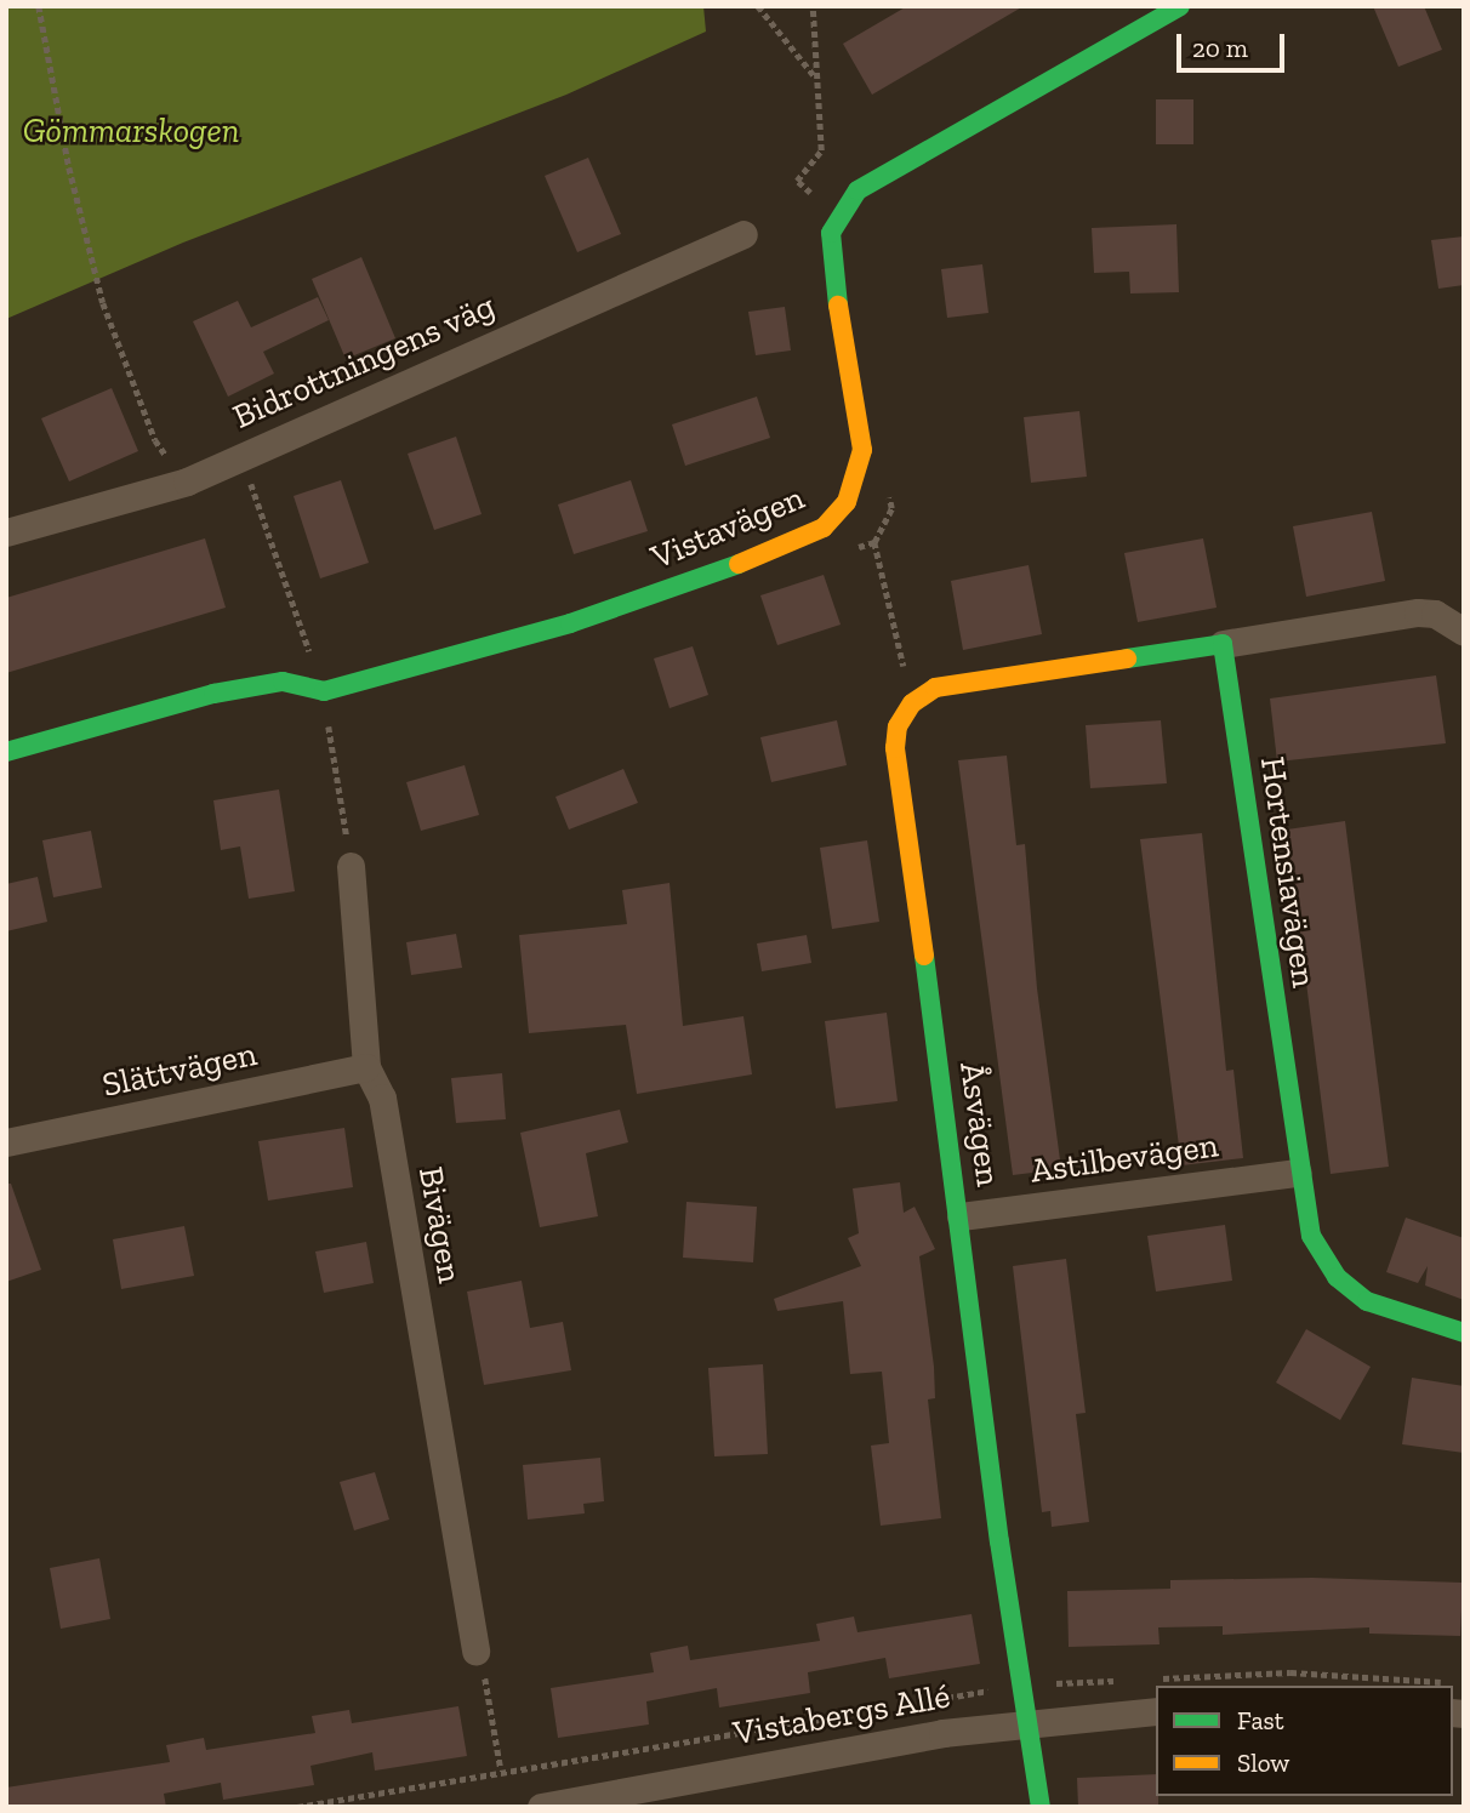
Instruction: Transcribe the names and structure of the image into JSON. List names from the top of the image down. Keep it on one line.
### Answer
{"streets":{"street":["Bidrottningens väg","Vistavägen","Hortensiavägen","Slättvägen","Åsvägen","Astilbevägen","Bivägen","Vistabergs Allé"]},"crossings":[["Hortensiavägen","Astilbevägen"],["Slättvägen","Bivägen"],["Åsvägen","Astilbevägen"],["Åsvägen","Vistabergs Allé"]],"parks":["Gömmarskogen"],"legend":["Fast","Slow"],"scale_bar":"20 m"}
